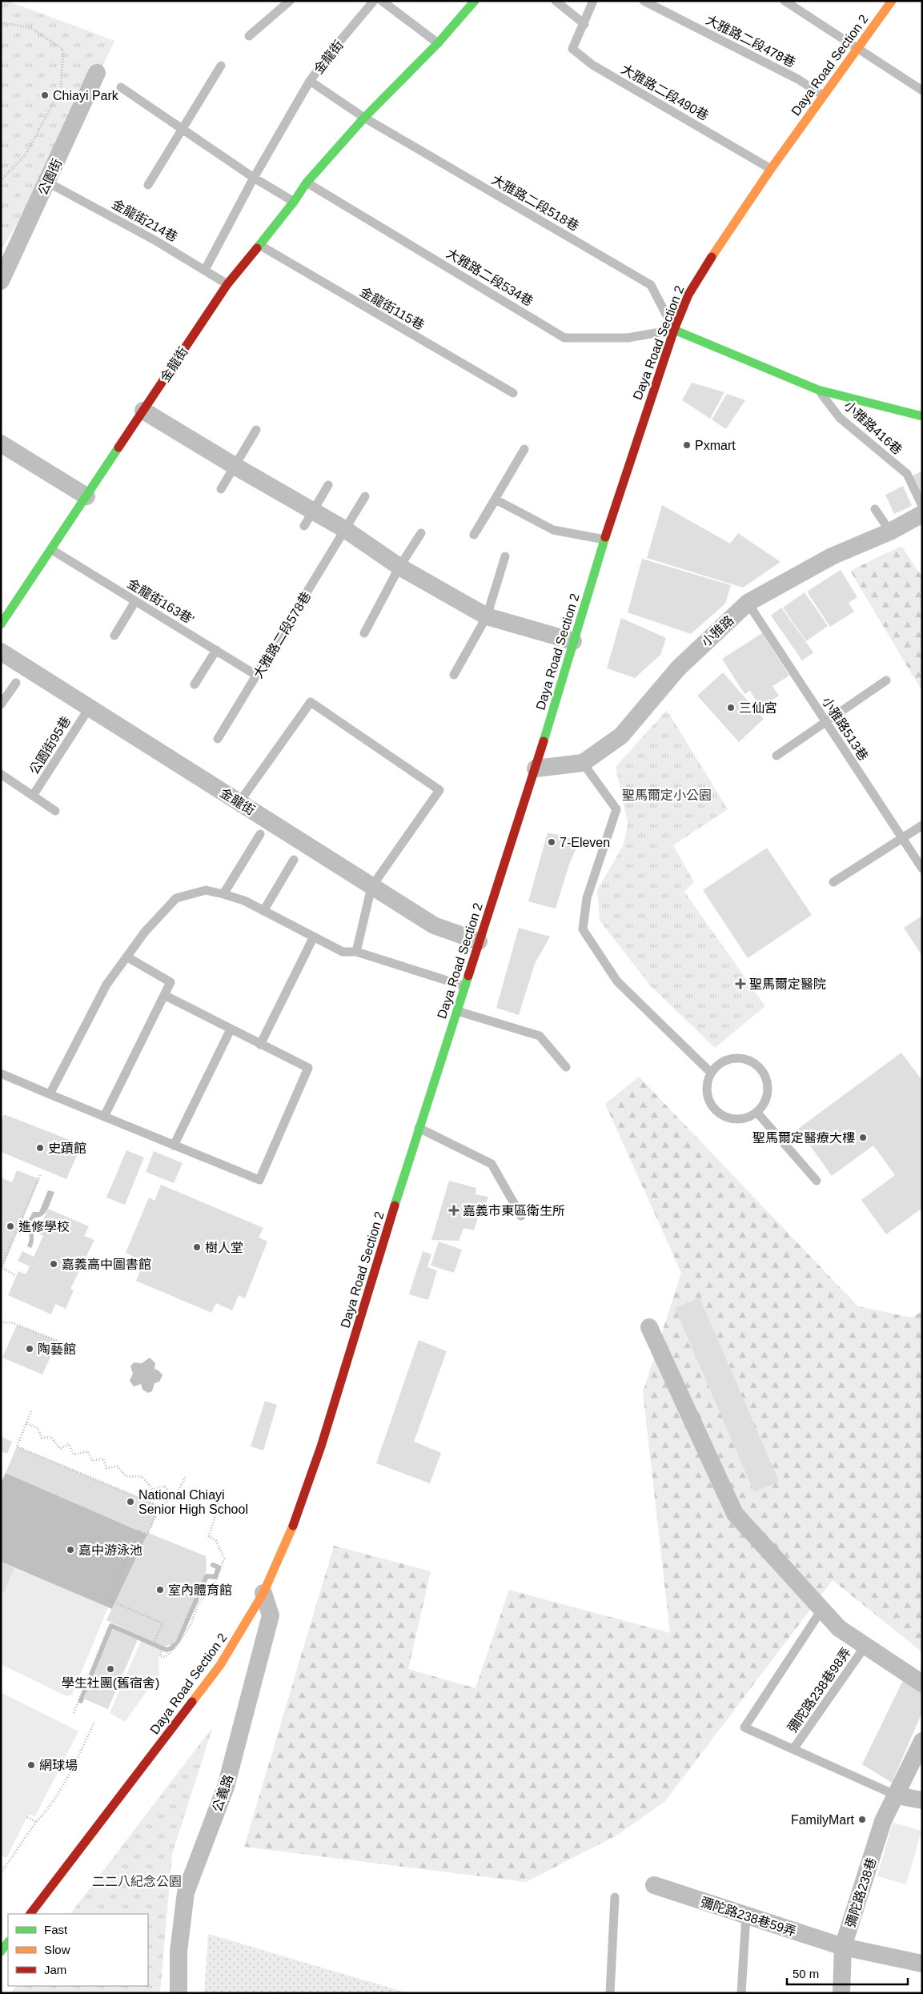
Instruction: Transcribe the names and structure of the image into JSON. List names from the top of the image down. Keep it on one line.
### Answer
{"streets":{"main road":["金龍街","Daya Road Section 2"],"street":["公園街","小雅路","公義路","彌陀路238巷","彌陀路238巷59弄"],"lane":["大雅路二段478巷","大雅路二段490巷","大雅路二段518巷","金龍街214巷","大雅路二段534巷","金龍街115巷","小雅路416巷","金龍街163巷'","大雅路二段578巷","小雅路513巷","公園街95巷","彌陀路238巷98弄"]},"crossings":[["大雅路二段478巷","Daya Road Section 2"],["金龍街","Daya Road Section 2"],["金龍街","大雅路二段518巷"],["金龍街","金龍街214巷"],["金龍街","大雅路二段534巷"],["金龍街","金龍街115巷"],["金龍街","金龍街163巷'"],["金龍街","公園街95巷"],["Daya Road Section 2","大雅路二段490巷"],["Daya Road Section 2","大雅路二段518巷"],["Daya Road Section 2","大雅路二段534巷"],["Daya Road Section 2","小雅路"],["Daya Road Section 2","公義路"],["公園街","金龍街214巷"],["大雅路二段518巷","大雅路二段534巷"],["金龍街163巷'","大雅路二段578巷"],["小雅路","小雅路513巷"],["彌陀路238巷","彌陀路238巷59弄"]],"parks":["聖馬爾定小公園","二二八紀念公園"],"places":{"other":["Chiayi Park","Pxmart","三仙宮","7-Eleven","聖馬爾定醫療大樓","史蹟館","進修學校","樹人堂","嘉義高中圖書館","陶藝館","National Chiayi Senior High School","嘉中游泳池","室內體育館","學生社團(舊宿舍)","網球場","FamilyMart"],"health":["聖馬爾定醫院","嘉義市東區衛生所"]},"legend":["Fast","Slow","Jam"],"scale_bar":"50 m"}
